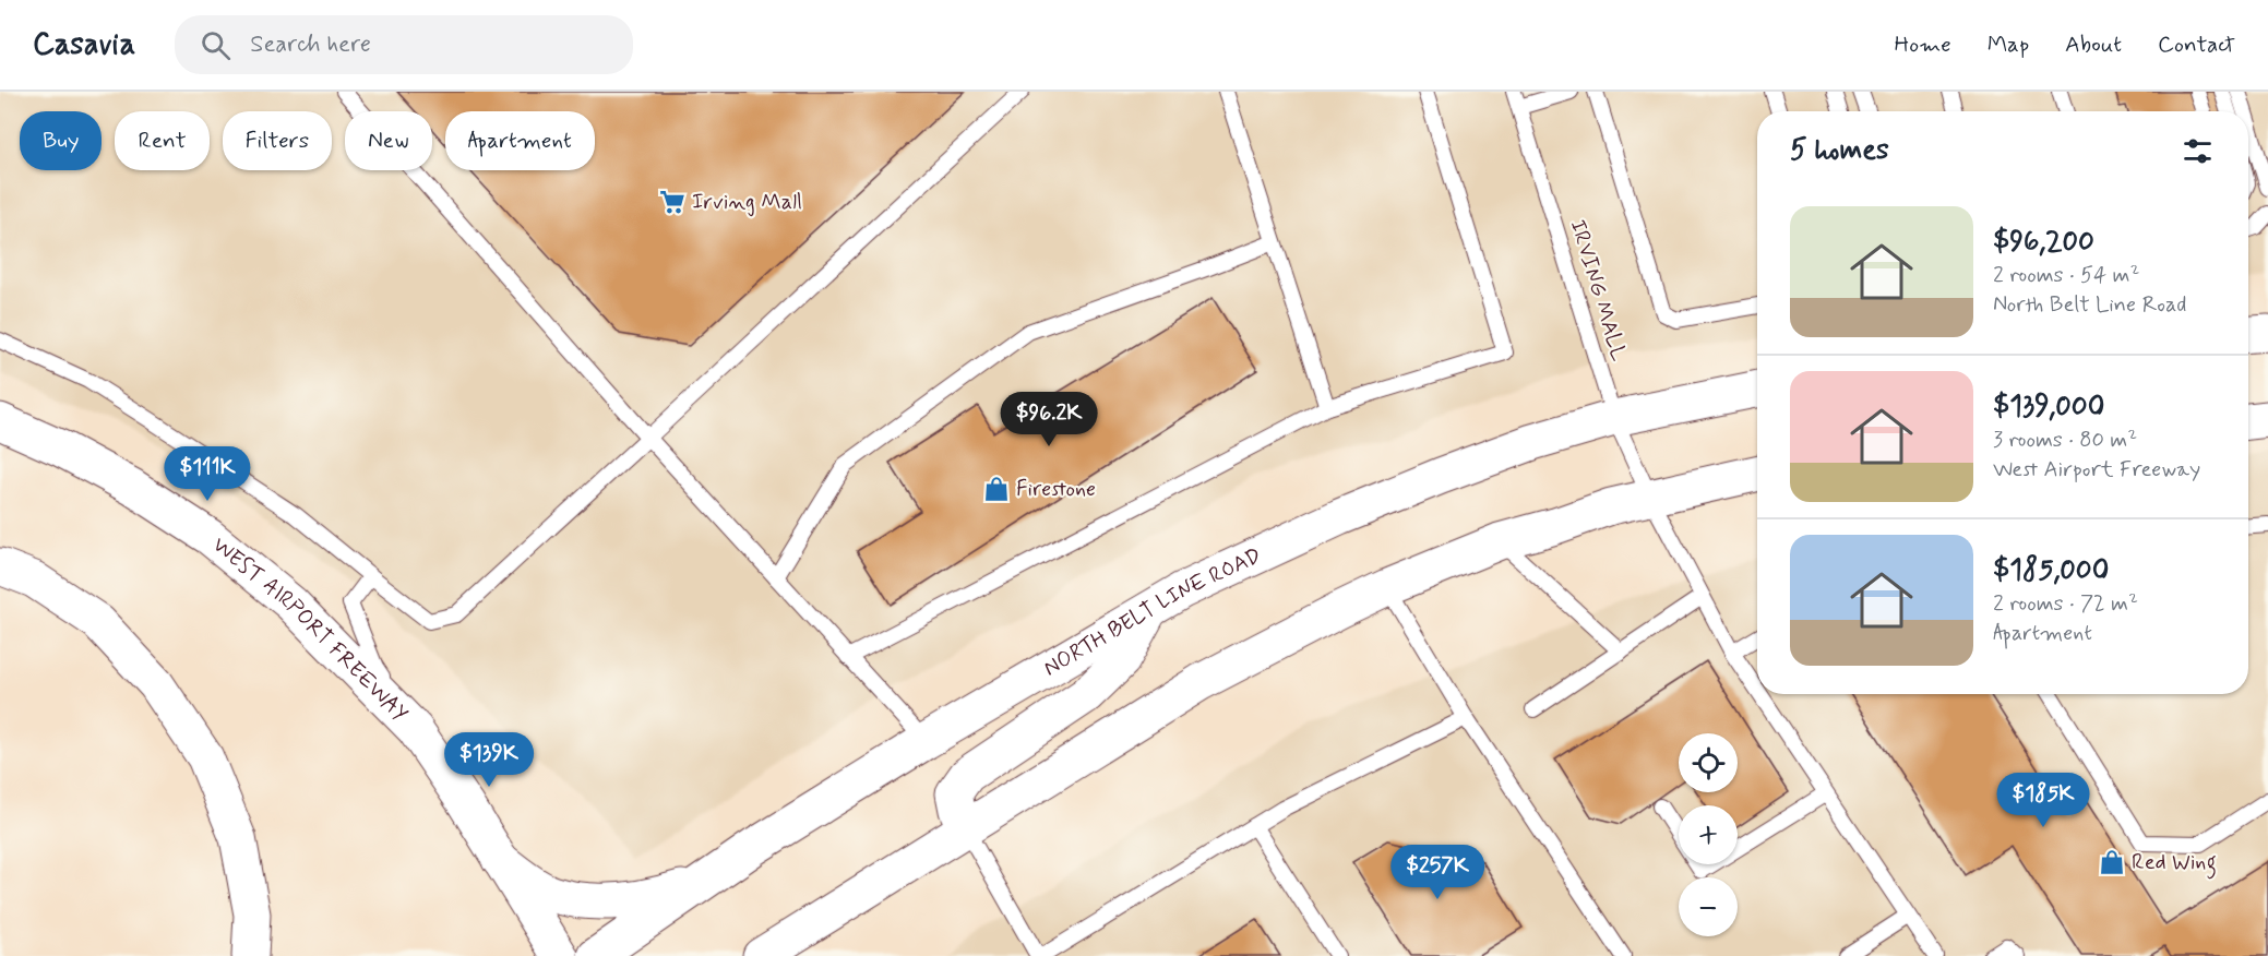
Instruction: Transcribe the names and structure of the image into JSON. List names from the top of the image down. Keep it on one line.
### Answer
{"streets":{"main road":["NORTH BELT LINE ROAD","WEST AIRPORT FREEWAY"],"lane":["IRVING MALL"]},"crossings":[["IRVING MALL","NORTH BELT LINE ROAD"]],"places":{"supermarket":["Irving Mall"],"shop":["Firestone","Red Wing"]},"page":{"header":"Casavia","search":"Search here","nav":["Home","Map","About","Contact"],"chip":["Buy","Rent","Filters","New","Apartment"],"heading":"5 homes","list":[{"name":"$96,200","note":"2 rooms · 54 m² · North Belt Line Road"},{"name":"$139,000","note":"3 rooms · 80 m² · West Airport Freeway"},{"name":"$185,000","note":"2 rooms · 72 m² · Apartment"}],"price":["$96.2K","$111K","$139K","$185K","$257K"],"map_buttons":["+","−"]}}
